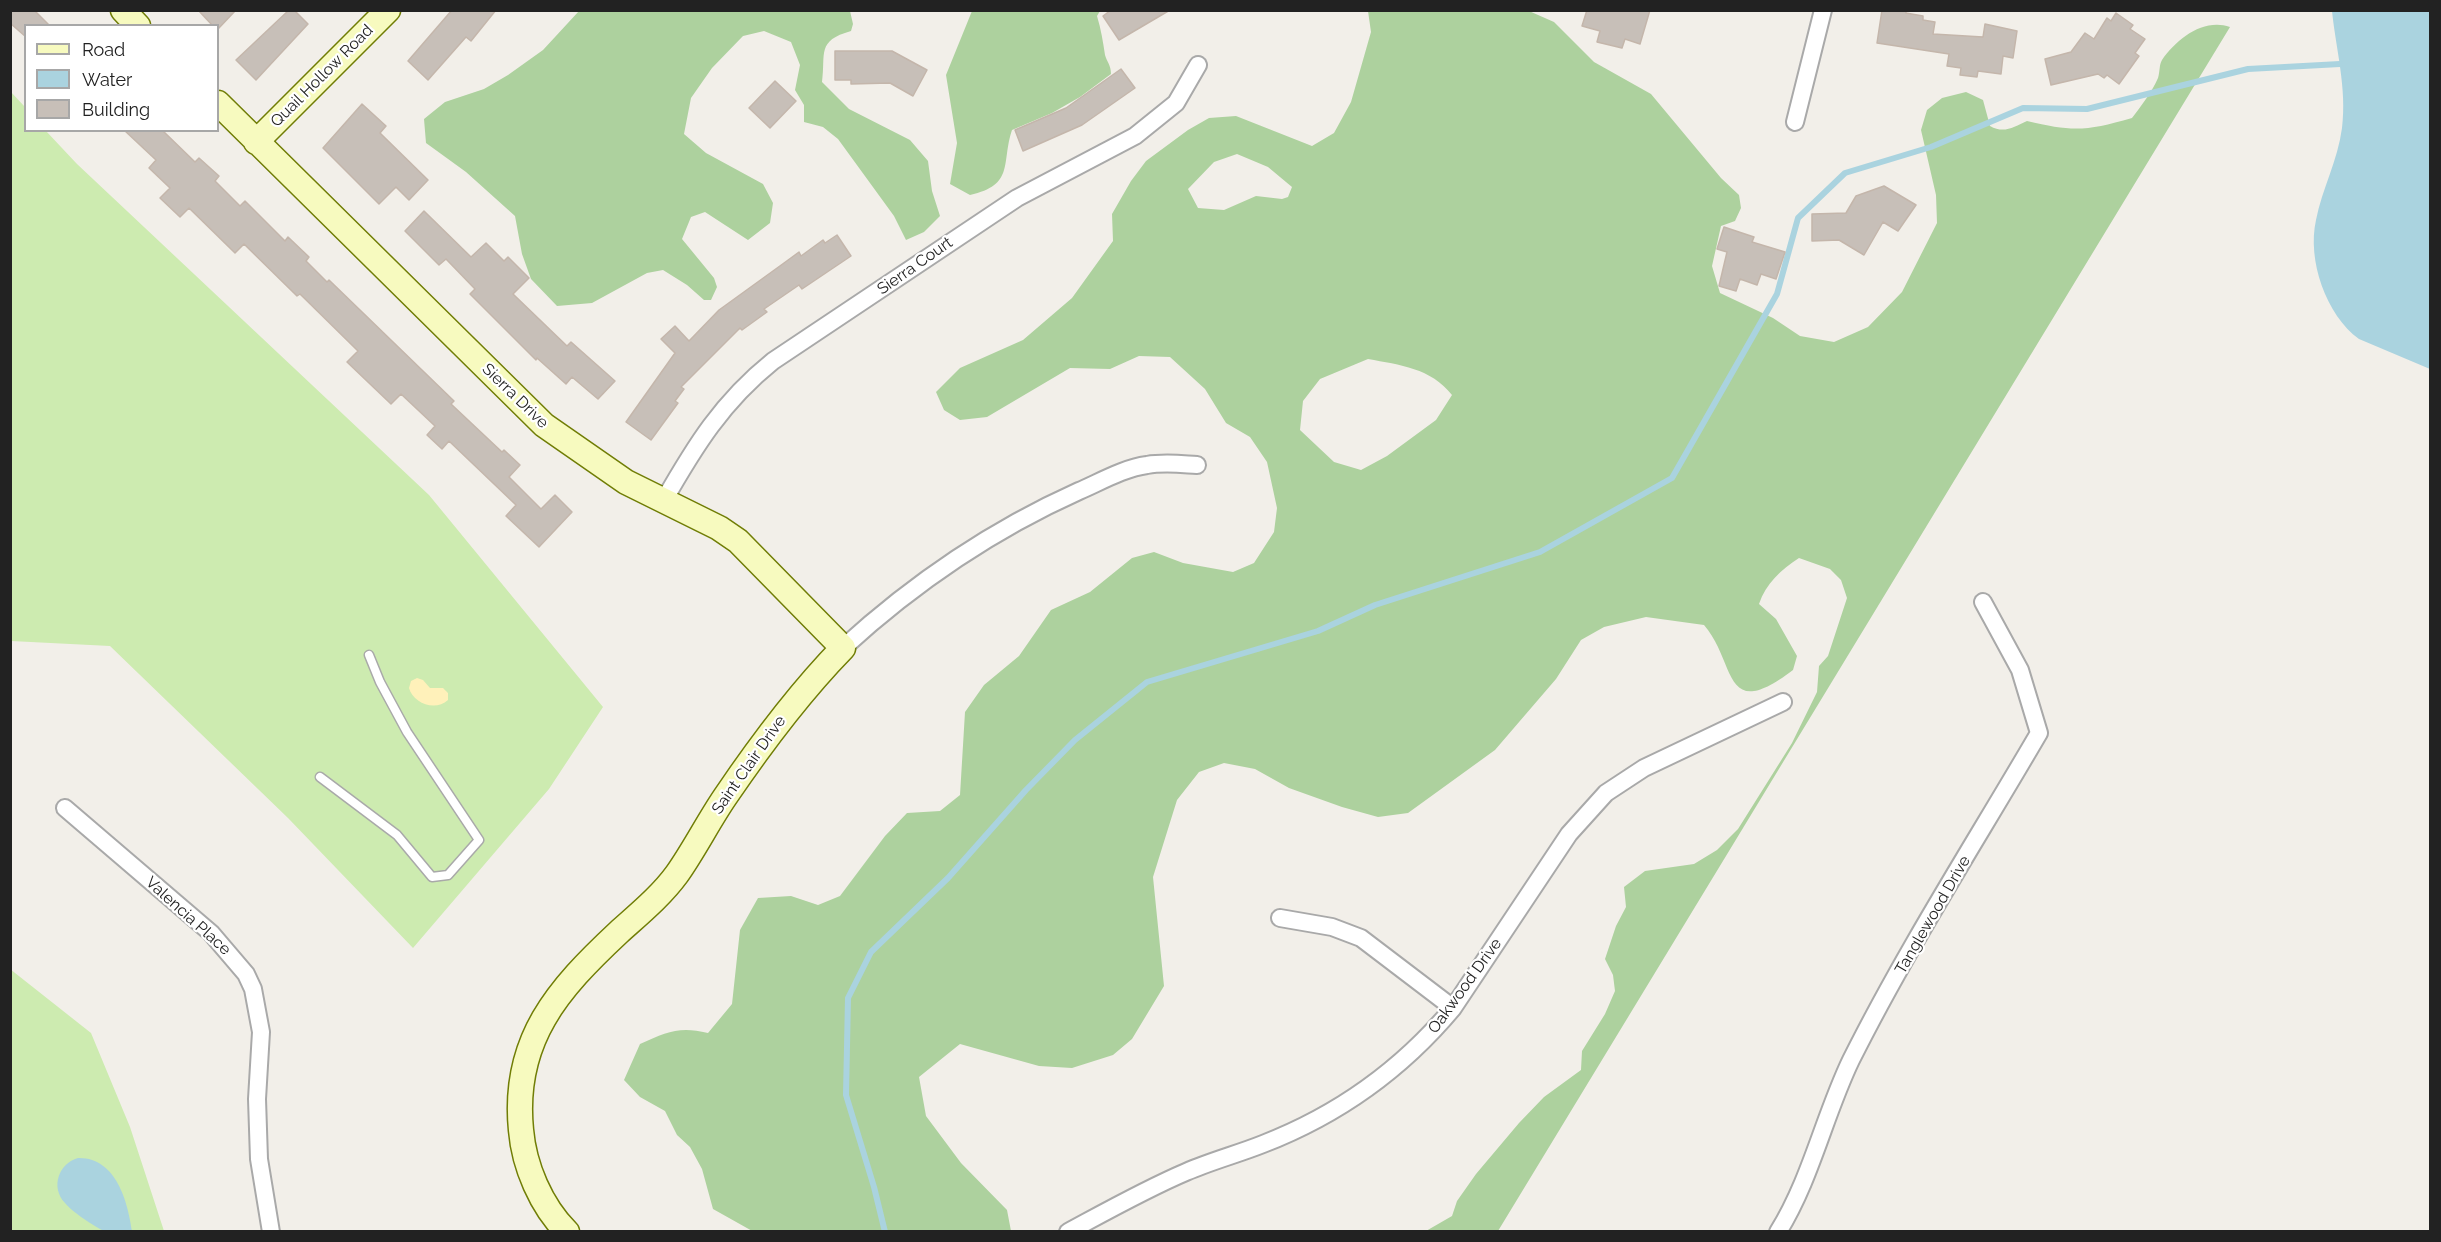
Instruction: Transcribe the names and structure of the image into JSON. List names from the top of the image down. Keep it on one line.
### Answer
{"streets":{"street":["Quail Hollow Road","Sierra Court","Sierra Drive","Saint Clair Drive","Tanglewood Drive","Valencia Place","Oakwood Drive"]},"crossings":[["Quail Hollow Road","Sierra Drive"],["Sierra Court","Sierra Drive"],["Sierra Drive","Saint Clair Drive"]],"legend":["Road","Water","Building"]}
